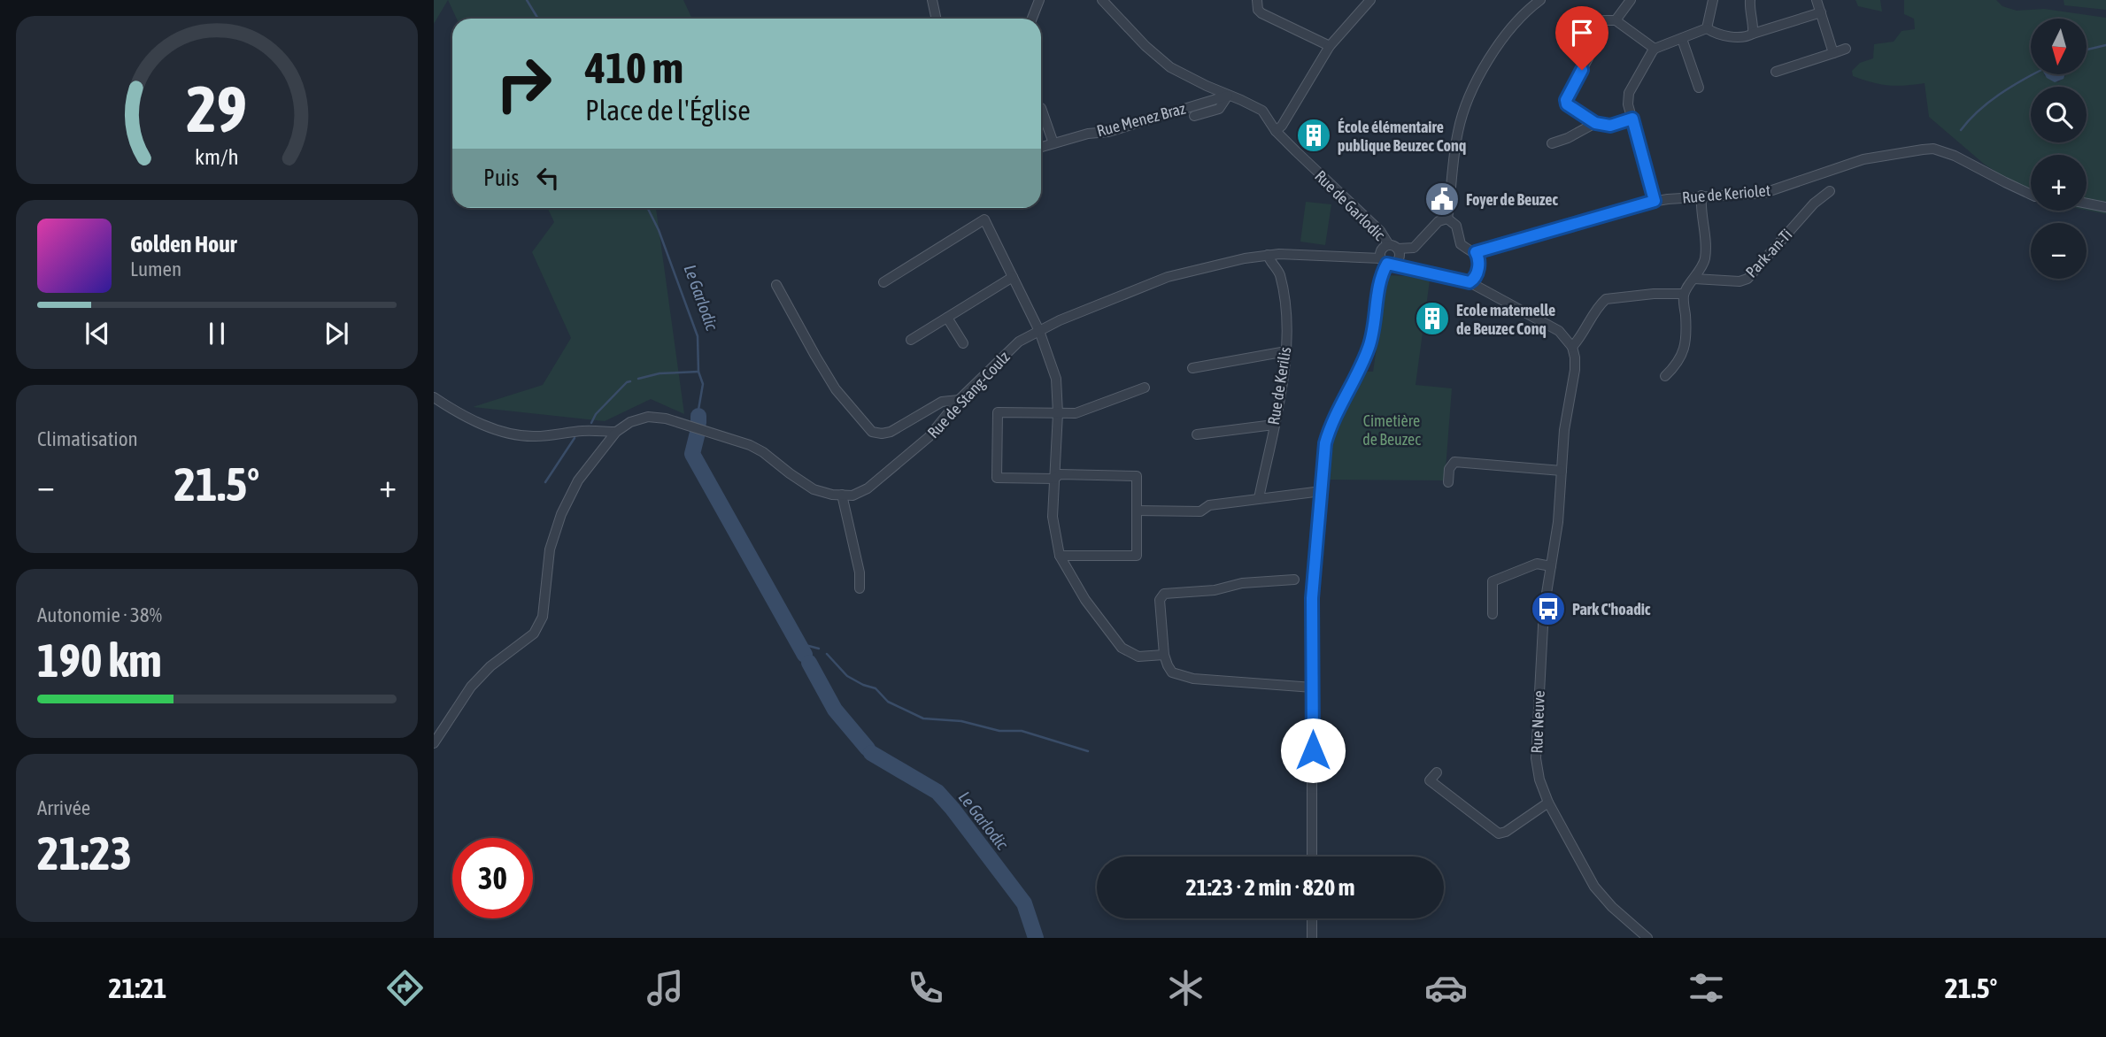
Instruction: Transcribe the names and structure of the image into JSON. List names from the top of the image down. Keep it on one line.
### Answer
{"streets":{"street":["Rue Menez Braz","Rue de Keriolet","Rue de Garlodic","Park-an-Ti","Rue de Kerilis","Rue de Stang-Coulz","Rue Neuve"]},"crossings":[["Rue Menez Braz","Rue de Garlodic"],["Rue de Kerilis","Rue de Stang-Coulz"]],"water":["Le Garlodic"],"parks":["Cimetière de Beuzec"],"places":{"building":["École élémentaire publique Beuzec Conq","Ecole maternelle de Beuzec Conq"],"public building":["Foyer de Beuzec"],"bus stop":["Park C'hoadic"]},"north":"bottom","page":{"map_buttons":["+","−"],"turn":["410 m","Place de l'Église"],"then":"Puis","song":["Golden Hour","Lumen"],"tile":["Climatisation",["Autonomie · 38%","190 km"],["Arrivée","21:23"]],"heat":["−","21.5°","+"],"limit":"30","trip":"21:23 · 2 min · 820 m","tabs":["21:21","21.5°"],"gauge":["29","km/h"]}}
